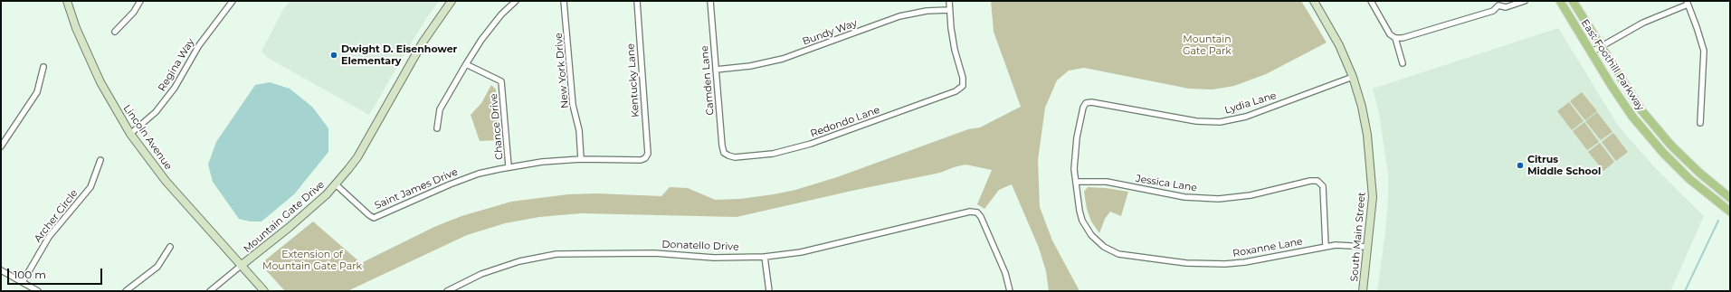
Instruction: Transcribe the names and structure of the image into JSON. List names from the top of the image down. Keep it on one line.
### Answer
{"streets":{"main road":["East Foothill Parkway","Lincoln Avenue","Mountain Gate Drive","South Main Street"],"street":["Bundy Way","Regina Way","New York Drive","Kentucky Lane","Camden Lane","Lydia Lane","Redondo Lane","Chance Drive","Jessica Lane","Saint James Drive","Archer Circle","Donatello Drive","Roxanne Lane"]},"crossings":[["Bundy Way","Camden Lane"],["Bundy Way","Redondo Lane"],["Regina Way","Lincoln Avenue"],["New York Drive","Saint James Drive"],["Kentucky Lane","Saint James Drive"],["Camden Lane","Redondo Lane"],["Lydia Lane","South Main Street"],["Lydia Lane","Roxanne Lane"],["Chance Drive","Saint James Drive"],["Lincoln Avenue","Mountain Gate Drive"],["Jessica Lane","Roxanne Lane"],["Saint James Drive","Mountain Gate Drive"],["South Main Street","Roxanne Lane"]],"parks":["Mountain Gate Park","Extension of Mountain Gate Park"],"places":["Dwight D. Eisenhower Elementary","Citrus Middle School"],"scale_bar":"100 m"}
